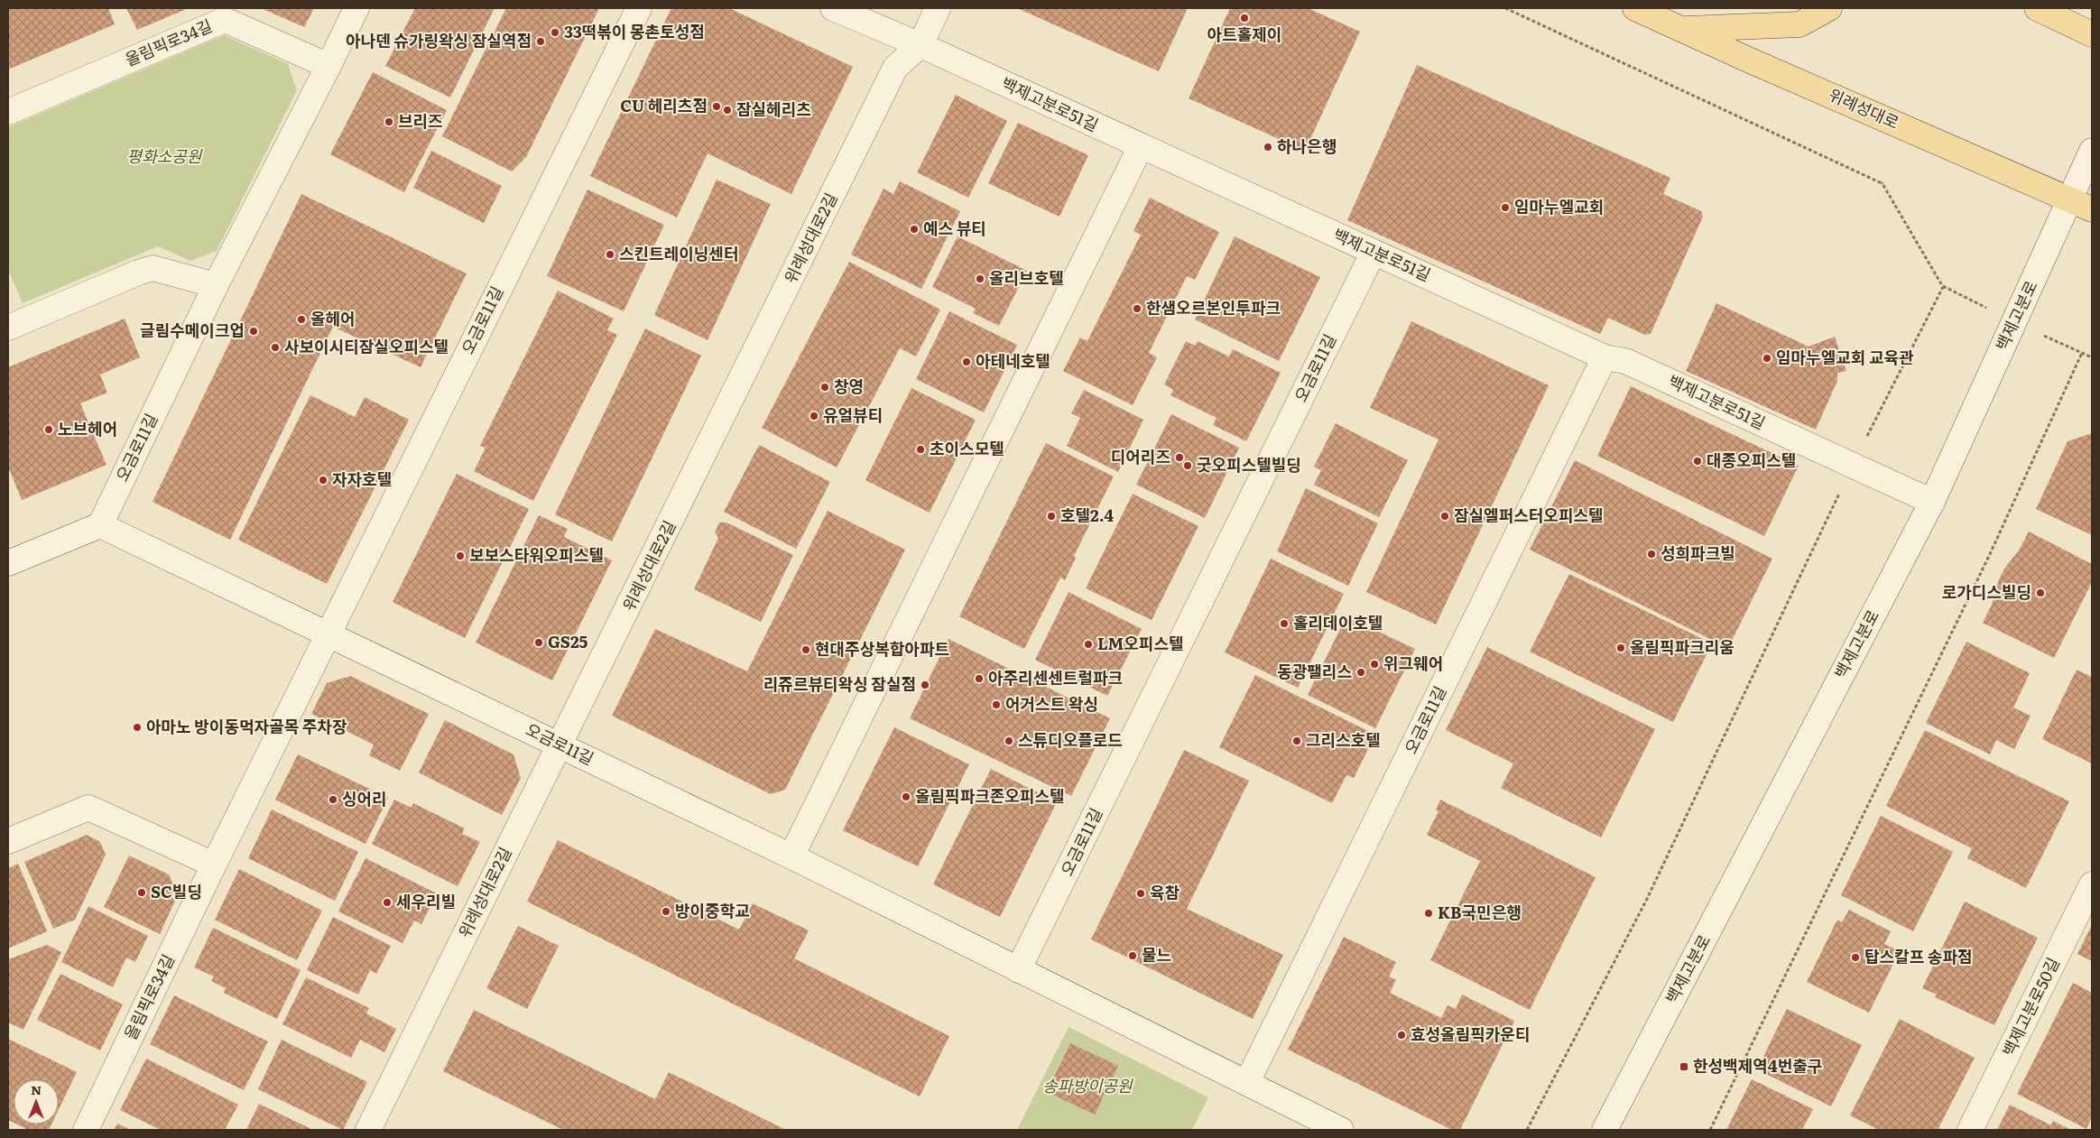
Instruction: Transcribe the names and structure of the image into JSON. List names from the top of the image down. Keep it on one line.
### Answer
{"streets":{"main road":["위례성대로"],"street":["올림픽로34길","백제고분로51길","위례성대로2길","백제고분로","오금로11길","백제고분로50길"]},"crossings":[["올림픽로34길","오금로11길"],["백제고분로51길","위례성대로2길"],["백제고분로51길","백제고분로"],["백제고분로51길","오금로11길"],["위례성대로","백제고분로"],["위례성대로2길","오금로11길"]],"parks":["평화소공원","송파방이공원"],"places":{"other":["아트홀제이","33떡볶이 몽촌토성점","아나덴 슈가링왁싱 잠실역점","CU 헤리츠점","잠실헤리츠","브리즈","하나은행","임마누엘교회","예스 뷰티","스킨트레이닝센터","올리브호텔","한샘오르본인투파크","올헤어","글림수메이크업","사보이시티잠실오피스텔","임마누엘교회 교육관","아테네호텔","창영","유얼뷰티","노브헤어","초이스모텔","디어리즈","대종오피스텔","굿오피스텔빌딩","자자호텔","호텔2.4","잠실엘퍼스터오피스텔","성희파크빌","보보스타워오피스텔","로가디스빌딩","홀리데이호텔","GS25","LM오피스텔","올림픽파크리움","현대주상복합아파트","위그웨어","동광팰리스","아주리센센트럴파크","리쥬르뷰티왁싱 잠실점","어거스트 왁싱","아마노 방이동먹자골목 주차장","스튜디오플로드","그리스호텔","올림픽파크존오피스텔","싱어리","SC빌딩","육참","세우리빌","방이중학교","KB국민은행","물느","탑스칼프 송파점","효성올림픽카운티"],"transit":["한성백제역4번출구"]},"north":"top"}
